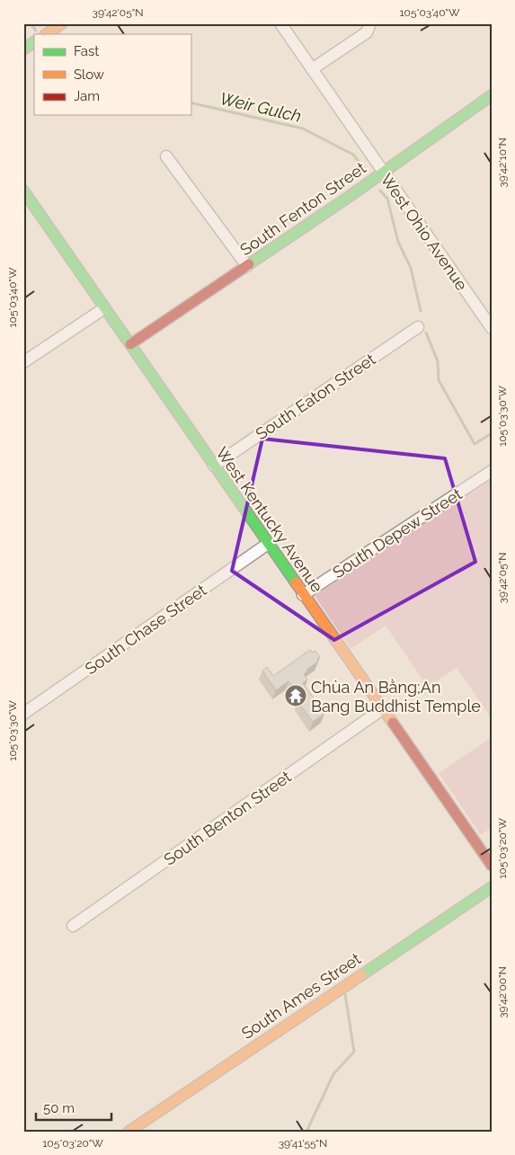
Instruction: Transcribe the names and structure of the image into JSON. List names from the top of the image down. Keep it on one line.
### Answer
{"streets":{"street":["South Fenton Street","West Ohio Avenue","South Eaton Street","West Kentucky Avenue","South Depew Street","South Chase Street","South Benton Street","South Ames Street"]},"crossings":[["South Fenton Street","West Ohio Avenue"],["South Fenton Street","West Kentucky Avenue"],["South Eaton Street","West Kentucky Avenue"],["West Kentucky Avenue","South Depew Street"],["West Kentucky Avenue","South Chase Street"],["West Kentucky Avenue","South Benton Street"]],"water":["Weir Gulch"],"places":{"temple":["Chùa An Bằng;An Bang Buddhist Temple"]},"legend":["Fast","Slow","Jam"],"scale_bar":"50 m","coordinates":["39°42'05\"N","105°03'40\"W","39°42'10\"N","105°03'30\"W","105°03'20\"W","39°42'00\"N","39°41'55\"N"]}
